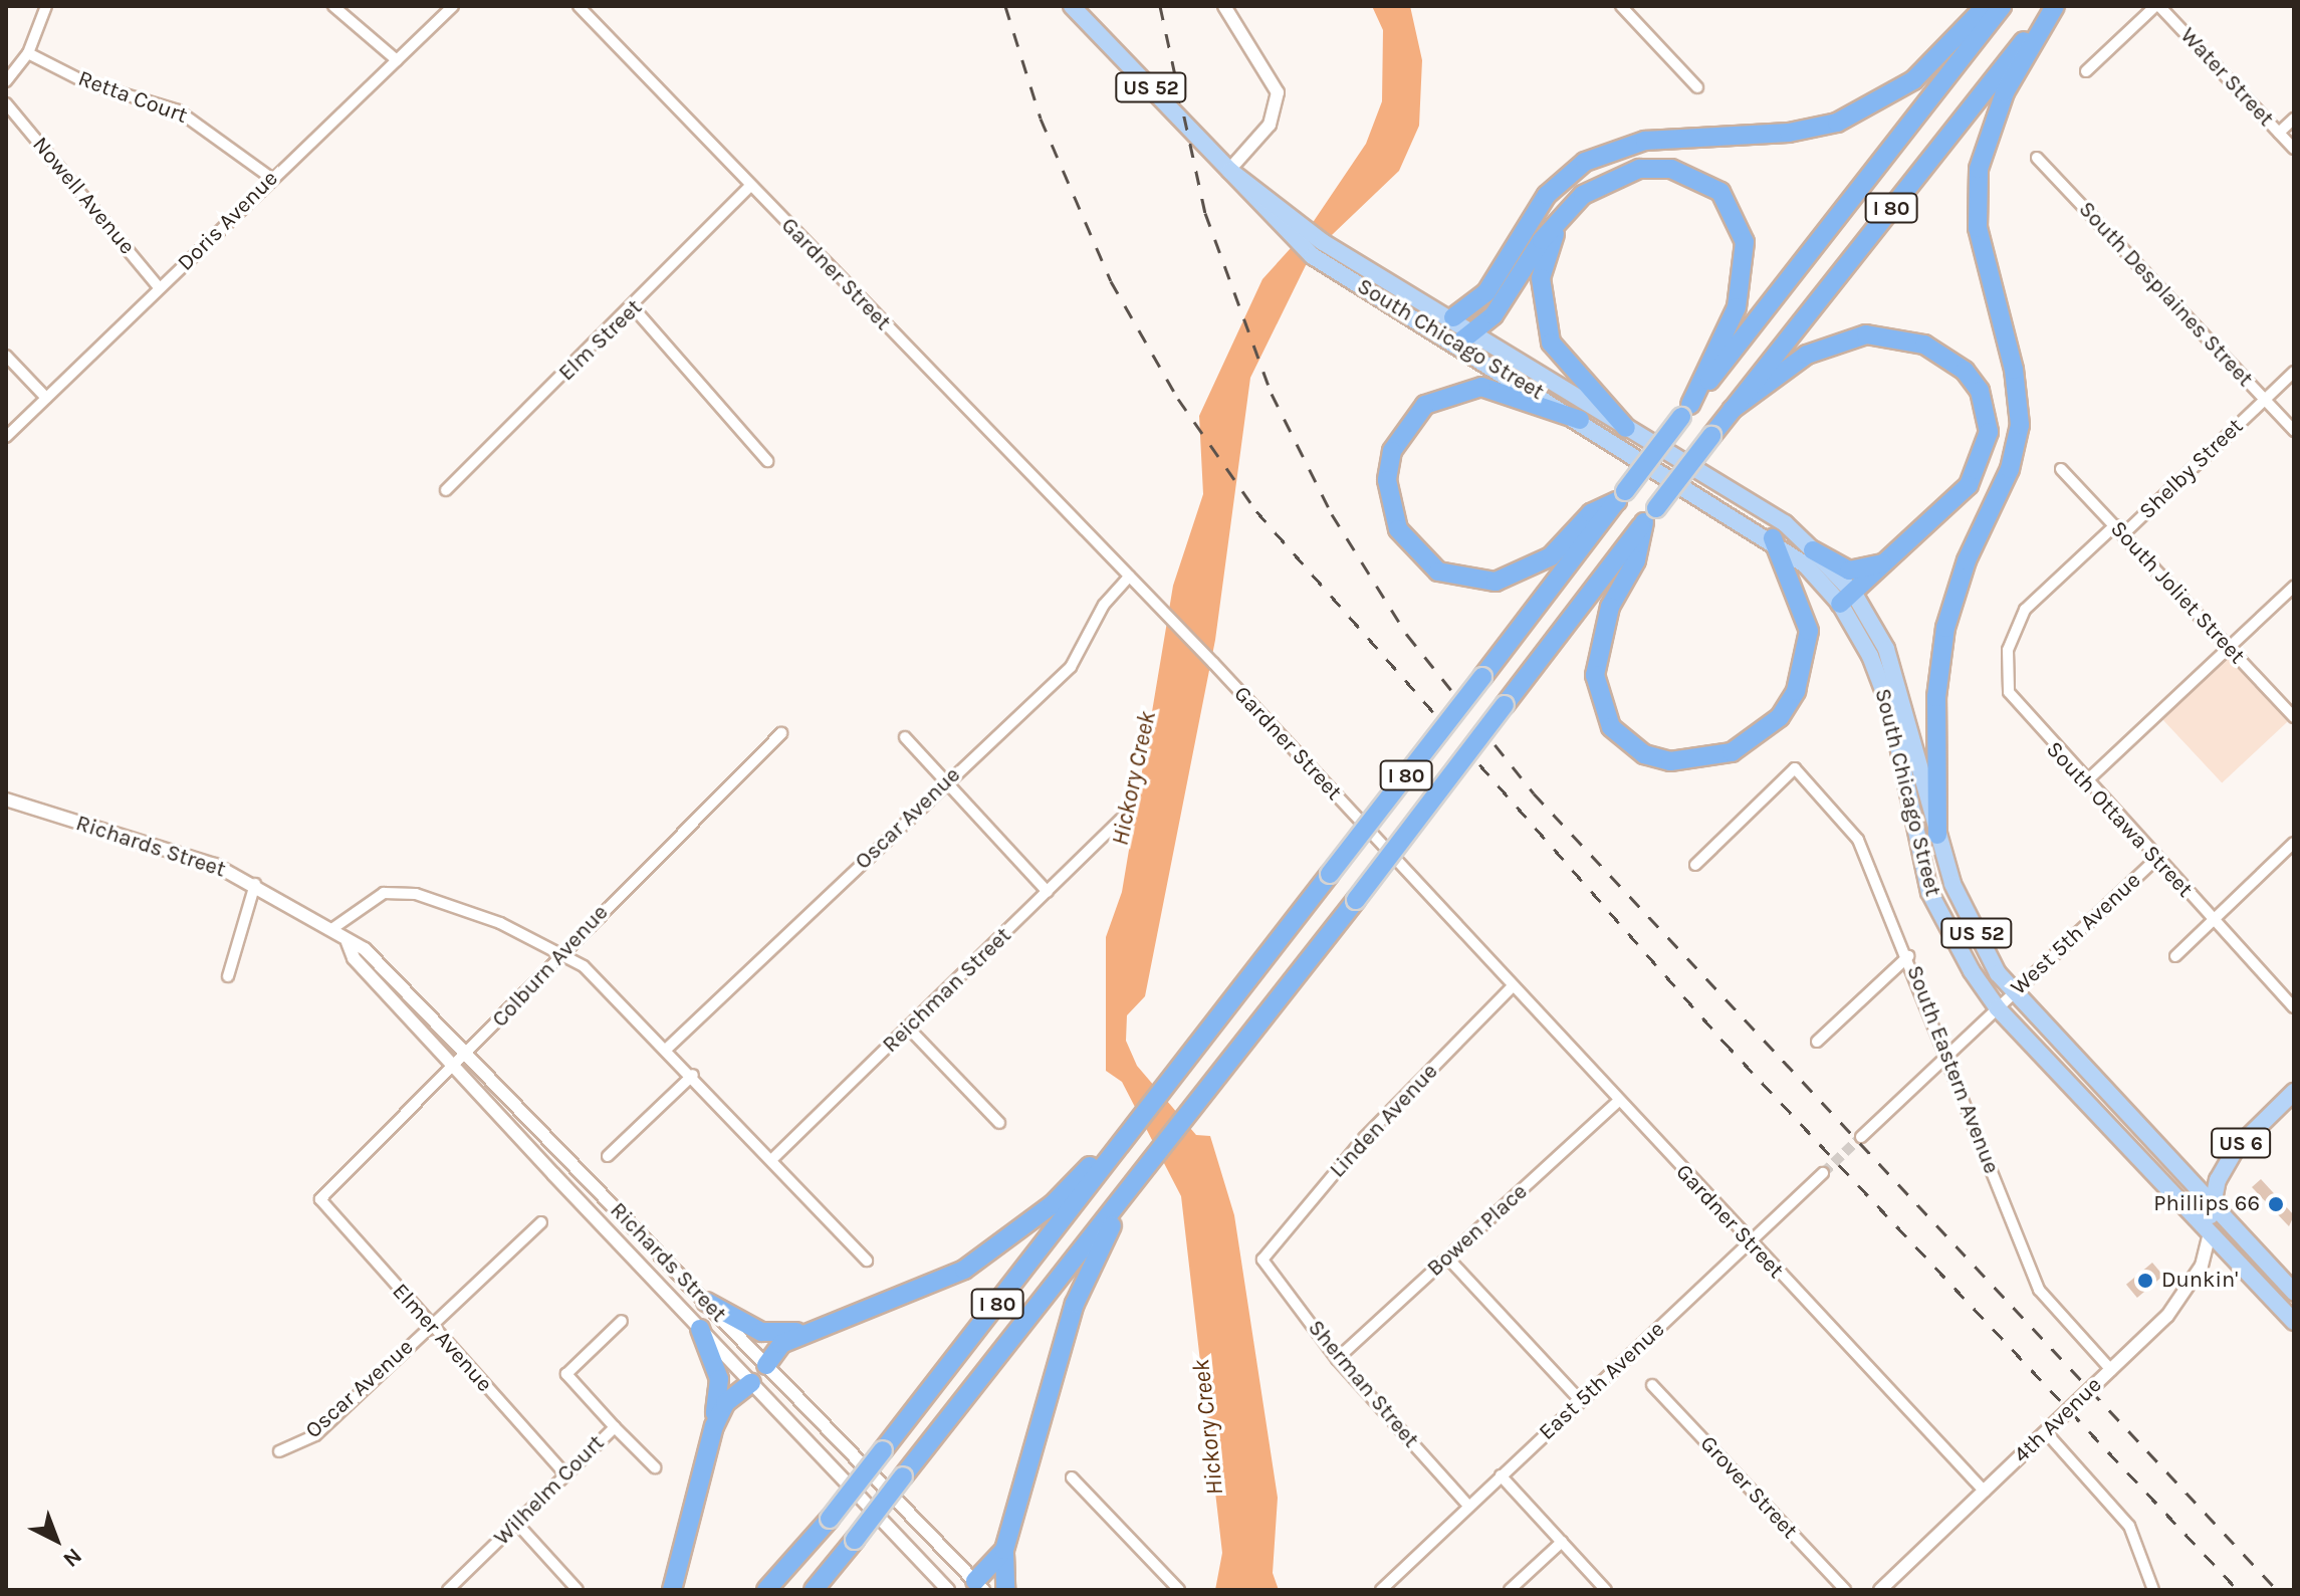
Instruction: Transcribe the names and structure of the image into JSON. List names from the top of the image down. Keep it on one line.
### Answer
{"streets":{"highway":["I 80"],"main road":["US 52","South Chicago Street","US 6"],"street":["Water Street","Retta Court","Nowell Avenue","Doris Avenue","Gardner Street","South Desplaines Street","Elm Street","Shelby Street","South Joliet Street","Oscar Avenue","South Ottawa Street","Richards Street","West 5th Avenue","Colburn Avenue","Reichman Street","South Eastern Avenue","Linden Avenue","Bowen Place","Elmer Avenue","East 5th Avenue","Sherman Street","4th Avenue","Grover Street","Wilhelm Court"]},"crossings":[["Retta Court","Doris Avenue"],["Nowell Avenue","Doris Avenue"],["Gardner Street","Elm Street"],["Gardner Street","Oscar Avenue"],["Gardner Street","Linden Avenue"],["Gardner Street","Bowen Place"],["Gardner Street","East 5th Avenue"],["Gardner Street","4th Avenue"],["South Desplaines Street","Shelby Street"],["South Chicago Street","West 5th Avenue"],["South Chicago Street","US 6"],["South Chicago Street","4th Avenue"],["Shelby Street","South Joliet Street"],["Shelby Street","South Ottawa Street"],["Oscar Avenue","Elmer Avenue"],["South Ottawa Street","West 5th Avenue"],["Richards Street","Colburn Avenue"],["Colburn Avenue","Elmer Avenue"],["South Eastern Avenue","4th Avenue"],["Linden Avenue","Sherman Street"],["US 6","4th Avenue"],["Bowen Place","Sherman Street"],["Elmer Avenue","Wilhelm Court"],["East 5th Avenue","Sherman Street"]],"water":["Hickory Creek"],"places":["Phillips 66","Dunkin'"],"north":"bottom right"}
